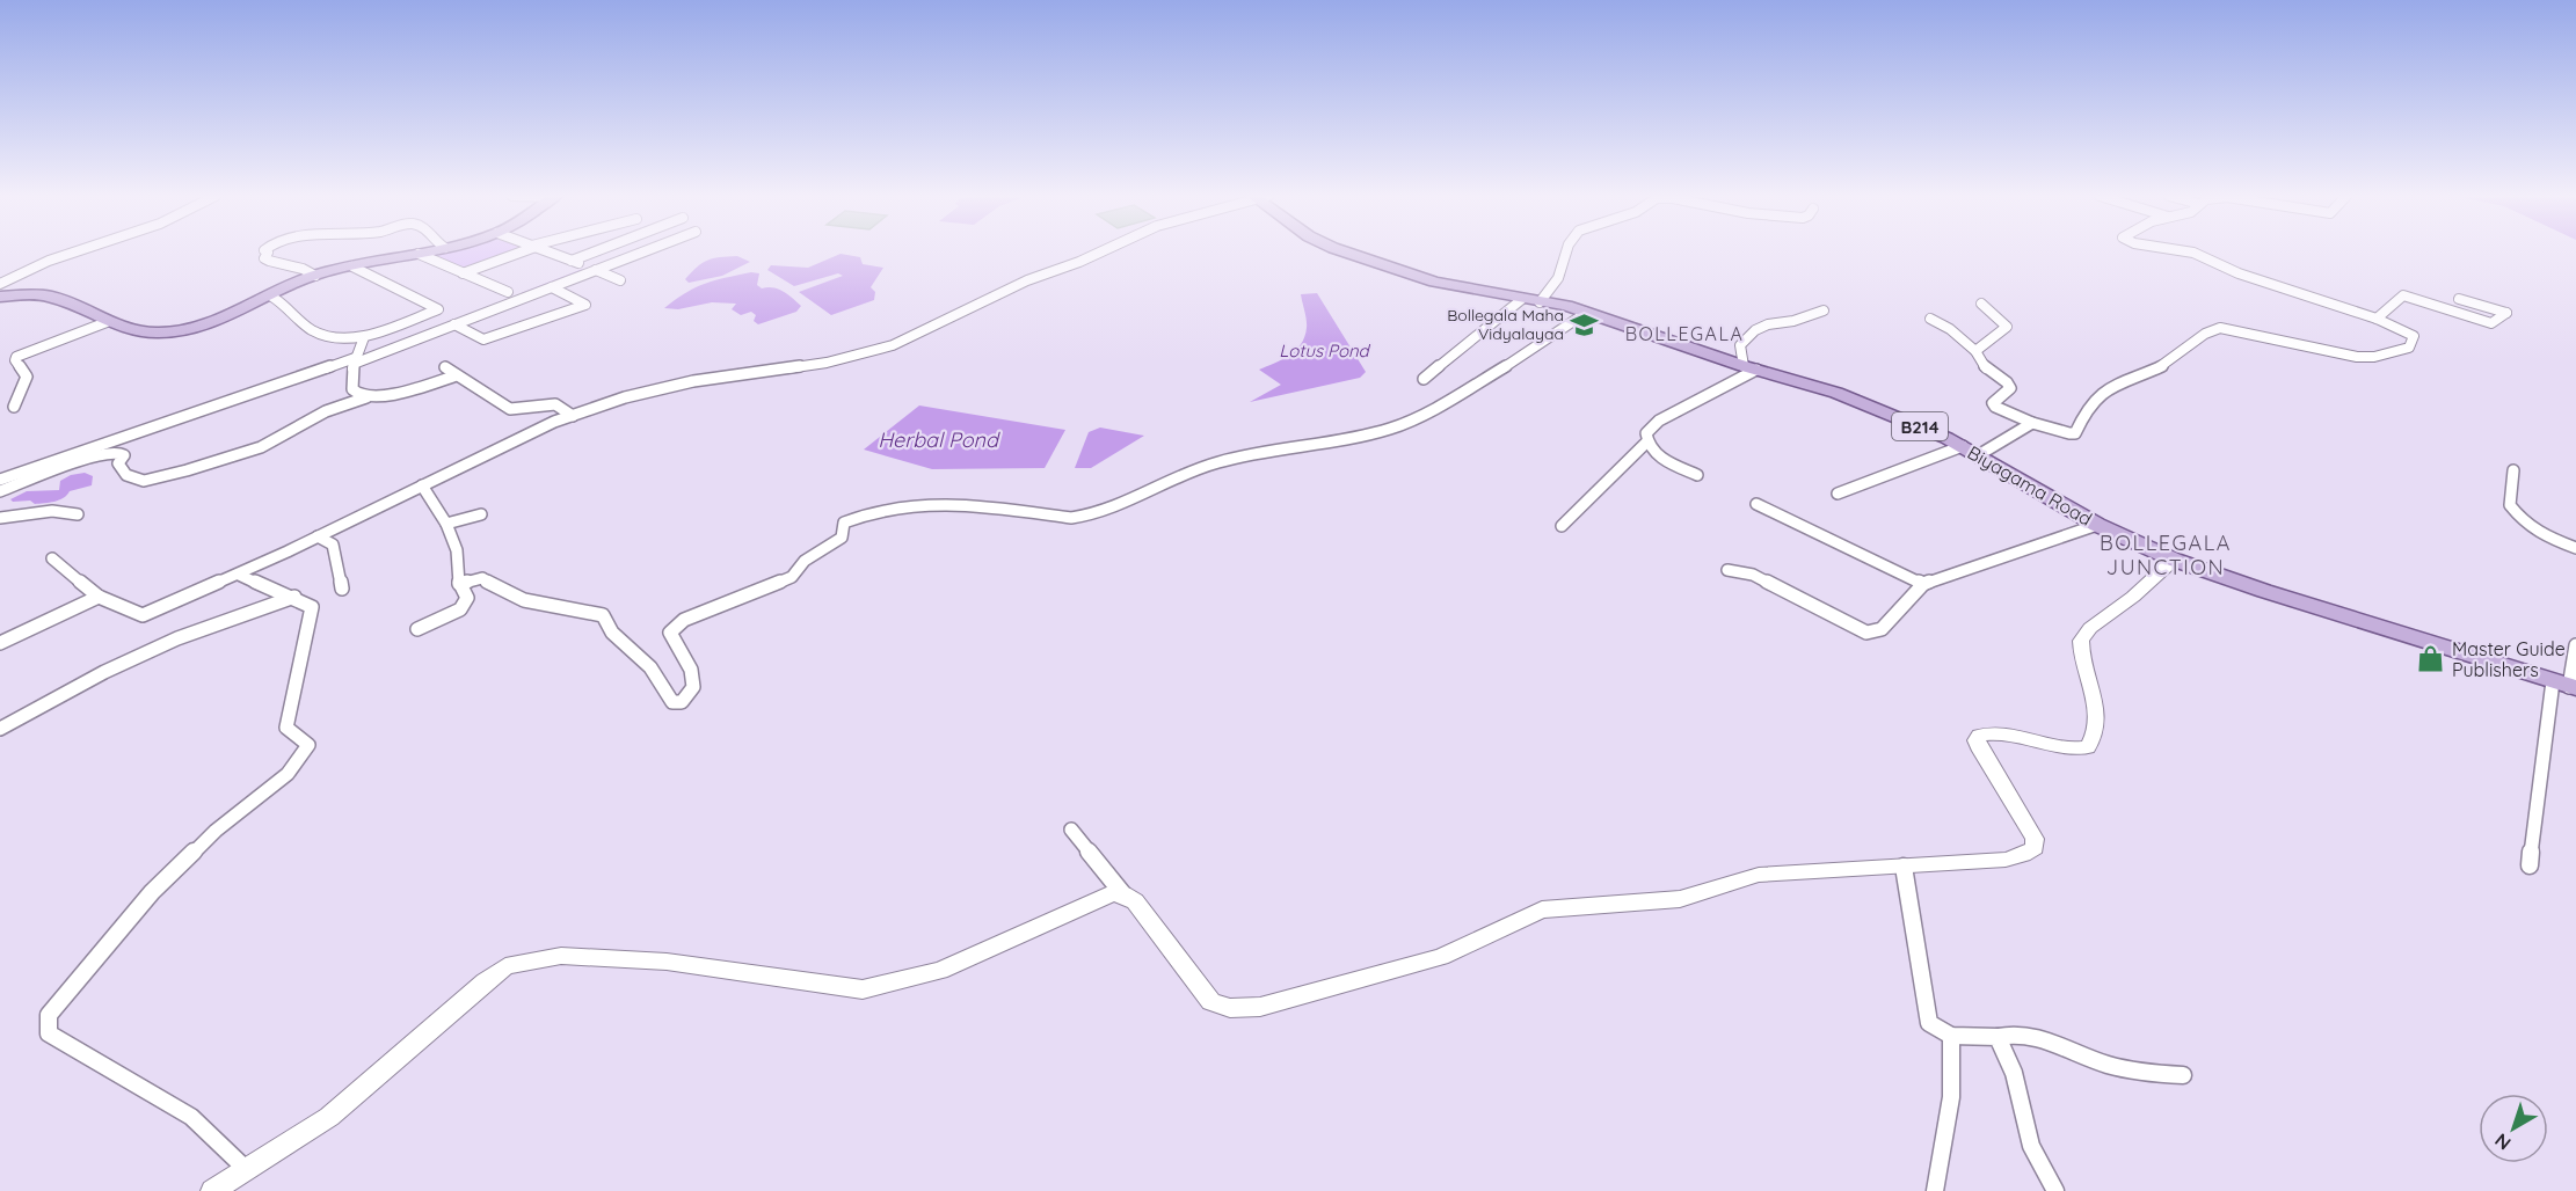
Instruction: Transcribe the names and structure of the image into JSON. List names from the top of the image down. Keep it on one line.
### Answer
{"streets":{"main road":["B214","Biyagama Road"]},"districts":["BOLLEGALA","BOLLEGALA JUNCTION"],"water":["Lotus Pond","Herbal Pond"],"places":{"school or university":["Bollegala Maha Vidyalayaa"],"shop":["Master Guide Publishers"]},"north":"bottom left"}
